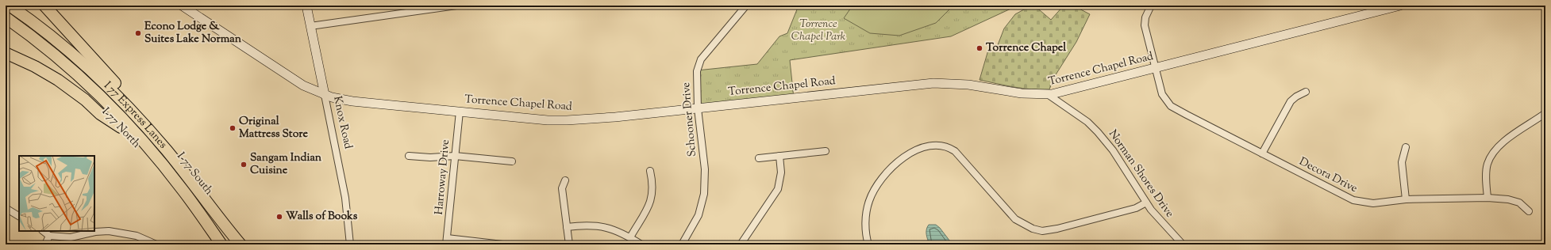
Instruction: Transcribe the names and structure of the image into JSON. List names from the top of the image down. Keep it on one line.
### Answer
{"streets":{"highway":["I 77 Express Lanes","I-77 North","I-77 South"],"street":["Torrence Chapel Road","Schooner Drive","Knox Road","Norman Shores Drive","Decora Drive","Harroway Drive"]},"crossings":[["Torrence Chapel Road","Schooner Drive"],["Torrence Chapel Road","Knox Road"],["Torrence Chapel Road","Norman Shores Drive"],["Torrence Chapel Road","Decora Drive"],["Torrence Chapel Road","Harroway Drive"],["I 77 Express Lanes","I-77 North"]],"parks":["Torrence Chapel Park"],"places":["Econo Lodge & Suites Lake Norman","Torrence Chapel","Original Mattress Store","Sangam Indian Cuisine","Walls of Books"]}
